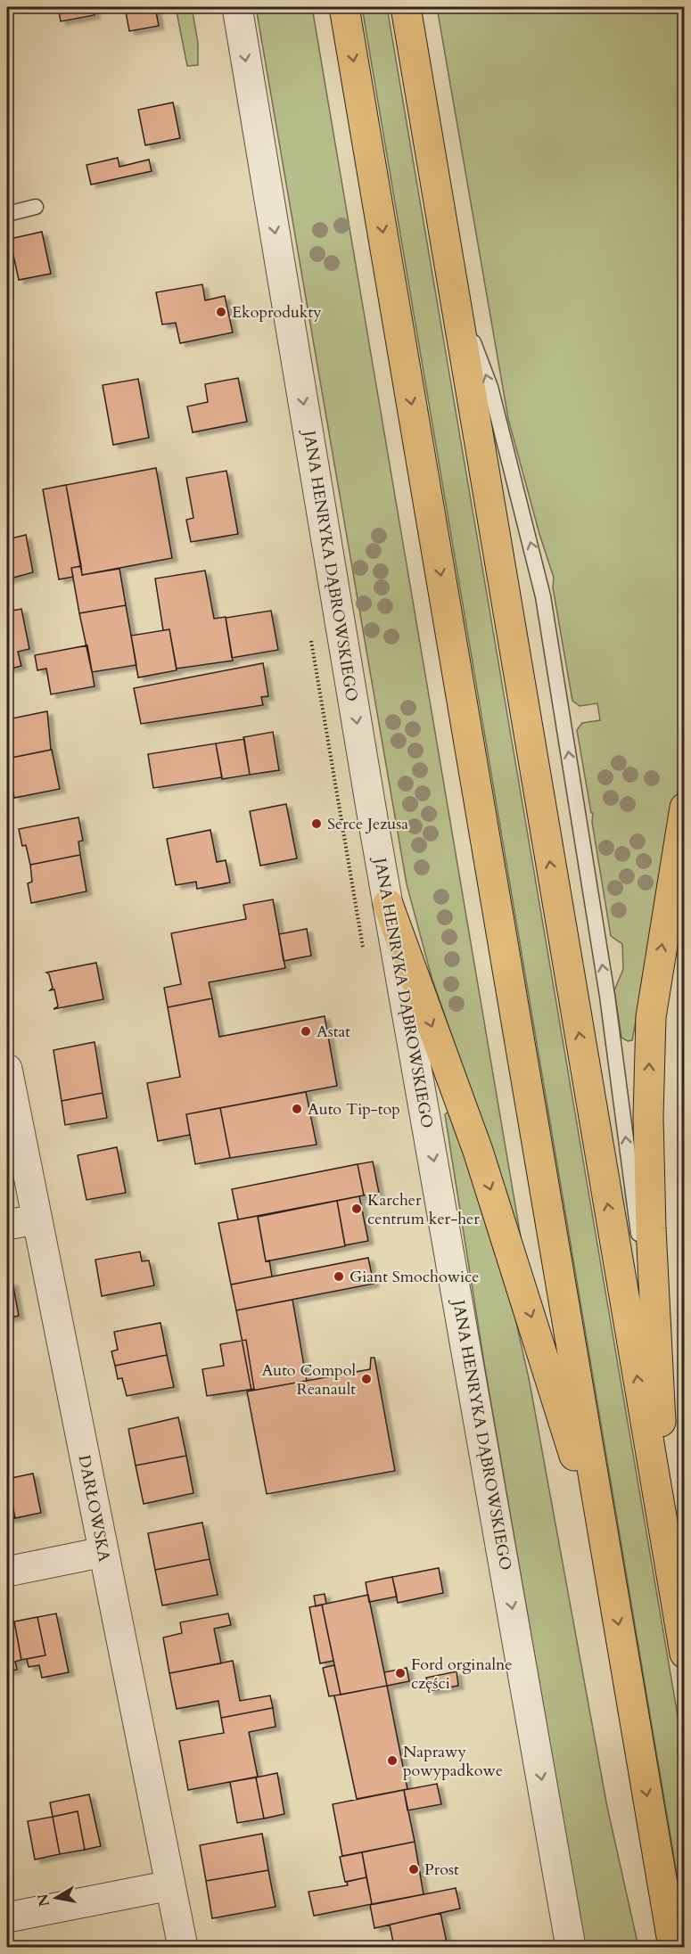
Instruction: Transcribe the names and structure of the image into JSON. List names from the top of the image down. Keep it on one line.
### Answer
{"streets":{"street":["JANA HENRYKA DĄBROWSKIEGO","DARŁOWSKA"]},"one_way":["JANA HENRYKA DĄBROWSKIEGO"],"places":["Ekoprodukty","Serce Jezusa","Astat","Auto Tip-top","Karcher centrum ker-her","Giant Smochowice","Auto Compol Reanault","Ford orginalne części","Naprawy powypadkowe","Prost"],"north":"left"}
